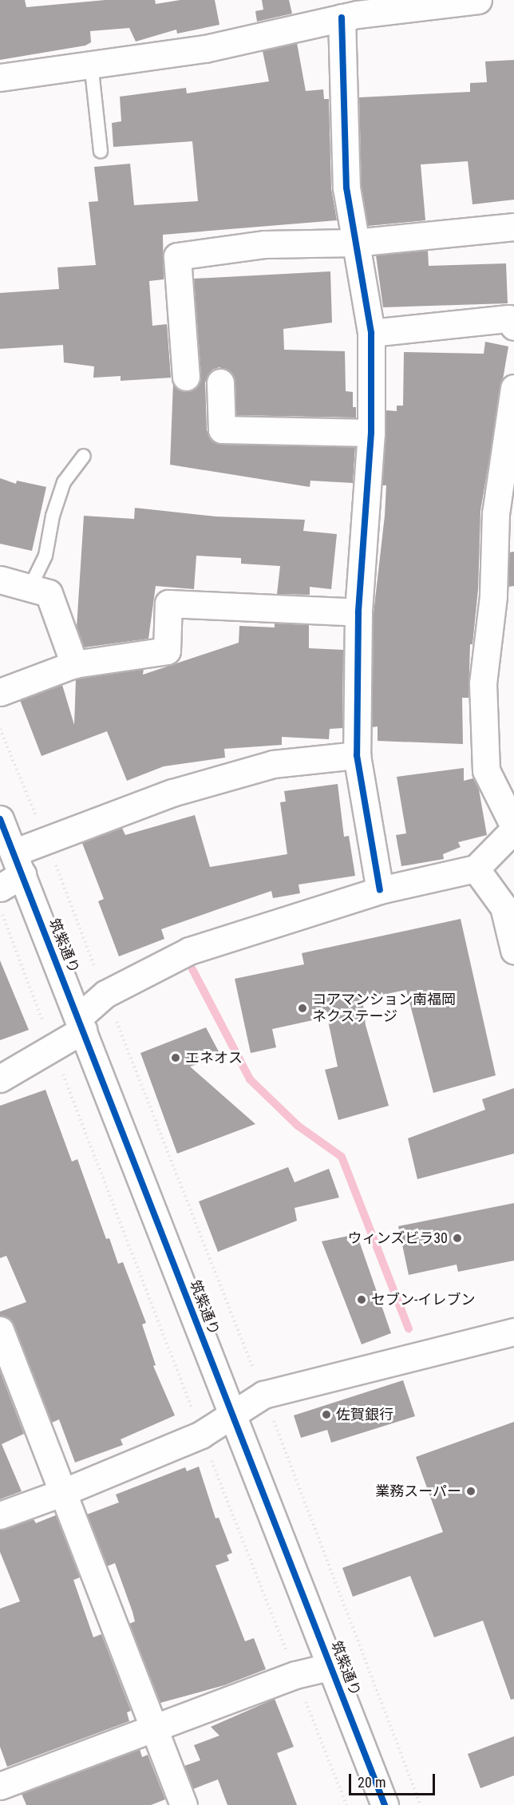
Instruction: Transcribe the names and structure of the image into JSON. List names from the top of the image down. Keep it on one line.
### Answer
{"streets":{"street":["筑紫通り"]},"places":["コアマンション南福岡 ネクステージ","エネオス","ウィンズビラ30","セブン-イレブン","佐賀銀行","業務スーパー"],"scale_bar":"20 m"}
